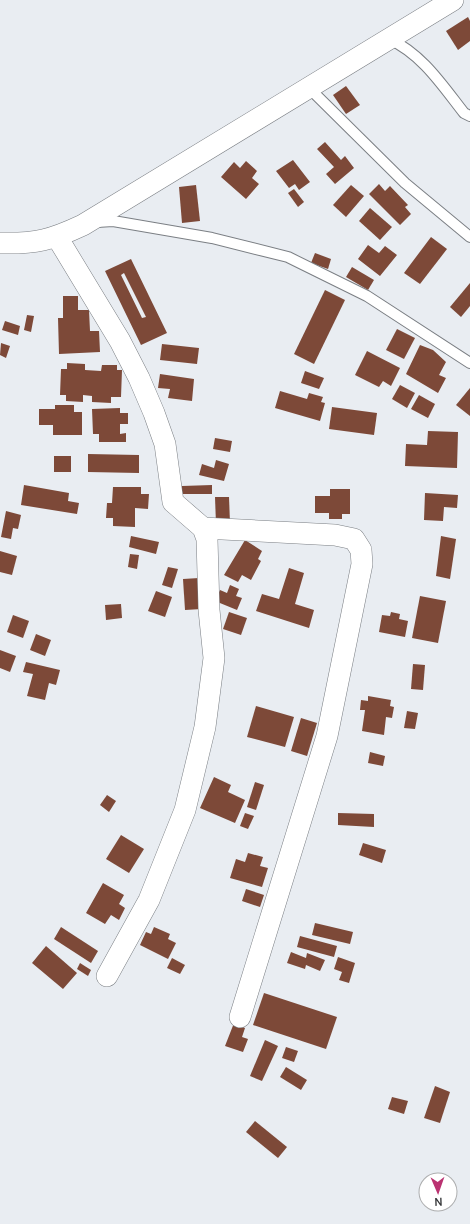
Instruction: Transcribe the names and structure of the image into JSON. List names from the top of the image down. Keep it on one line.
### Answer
{"north":"bottom"}
